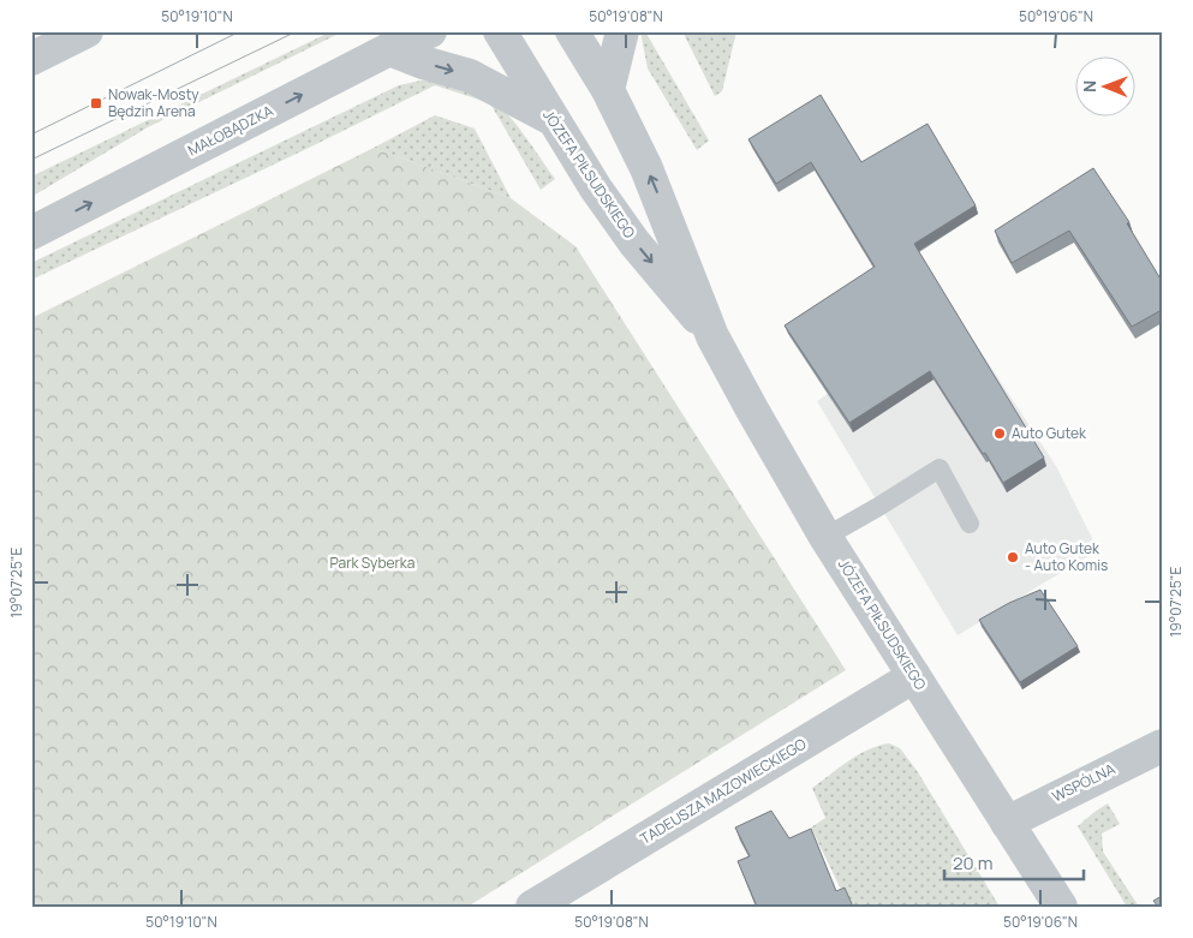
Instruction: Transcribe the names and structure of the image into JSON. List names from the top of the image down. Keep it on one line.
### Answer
{"streets":{"street":["MAŁOBĄDZKA","JÓZEFA PIŁSUDSKIEGO","WSPÓLNA","TADEUSZA MAZOWIECKIEGO"]},"crossings":[["JÓZEFA PIŁSUDSKIEGO","WSPÓLNA"],["JÓZEFA PIŁSUDSKIEGO","TADEUSZA MAZOWIECKIEGO"]],"one_way":["MAŁOBĄDZKA"],"parks":["Park Syberka"],"places":{"transit":["Nowak-Mosty Będzin Arena"],"other":["Auto Gutek","Auto Gutek - Auto Komis"]},"scale_bar":"20 m","north":"left","coordinates":["50°19'10\"N","50°19'08\"N","50°19'06\"N","19°07'25\"E"]}
